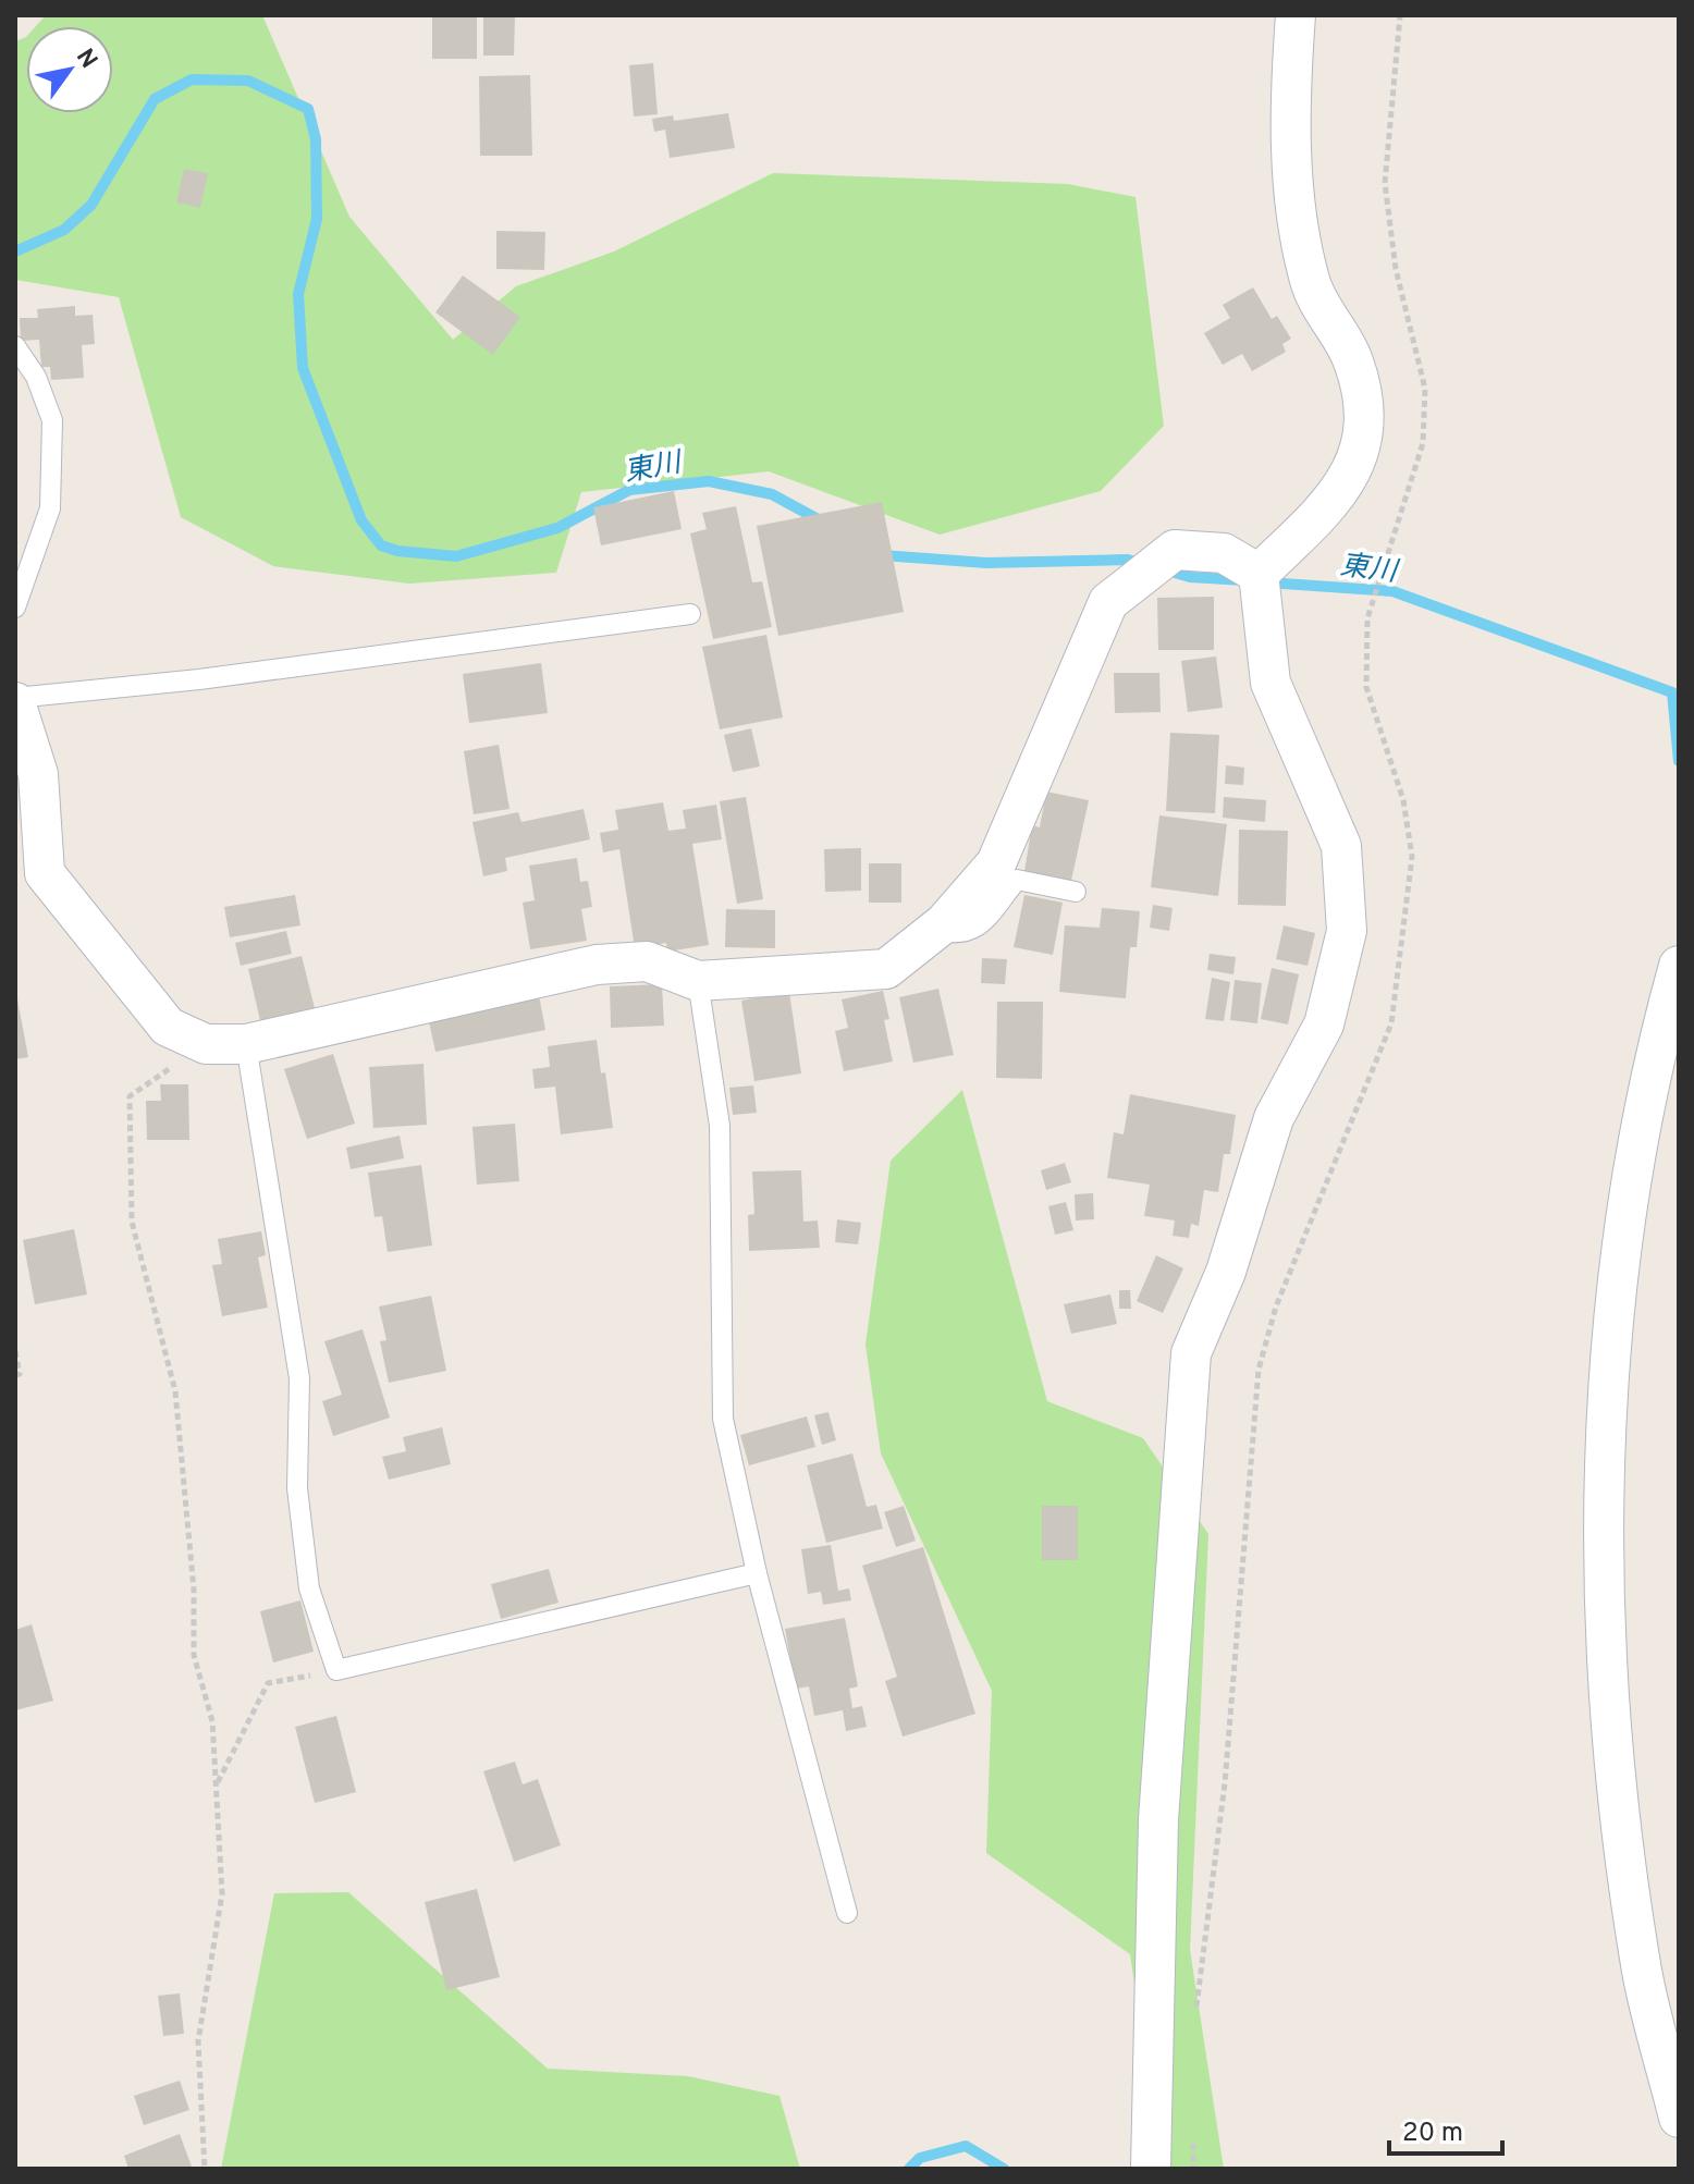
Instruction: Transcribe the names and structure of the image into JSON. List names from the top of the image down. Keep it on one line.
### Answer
{"water":["東川"],"scale_bar":"20 m","north":"top right"}
